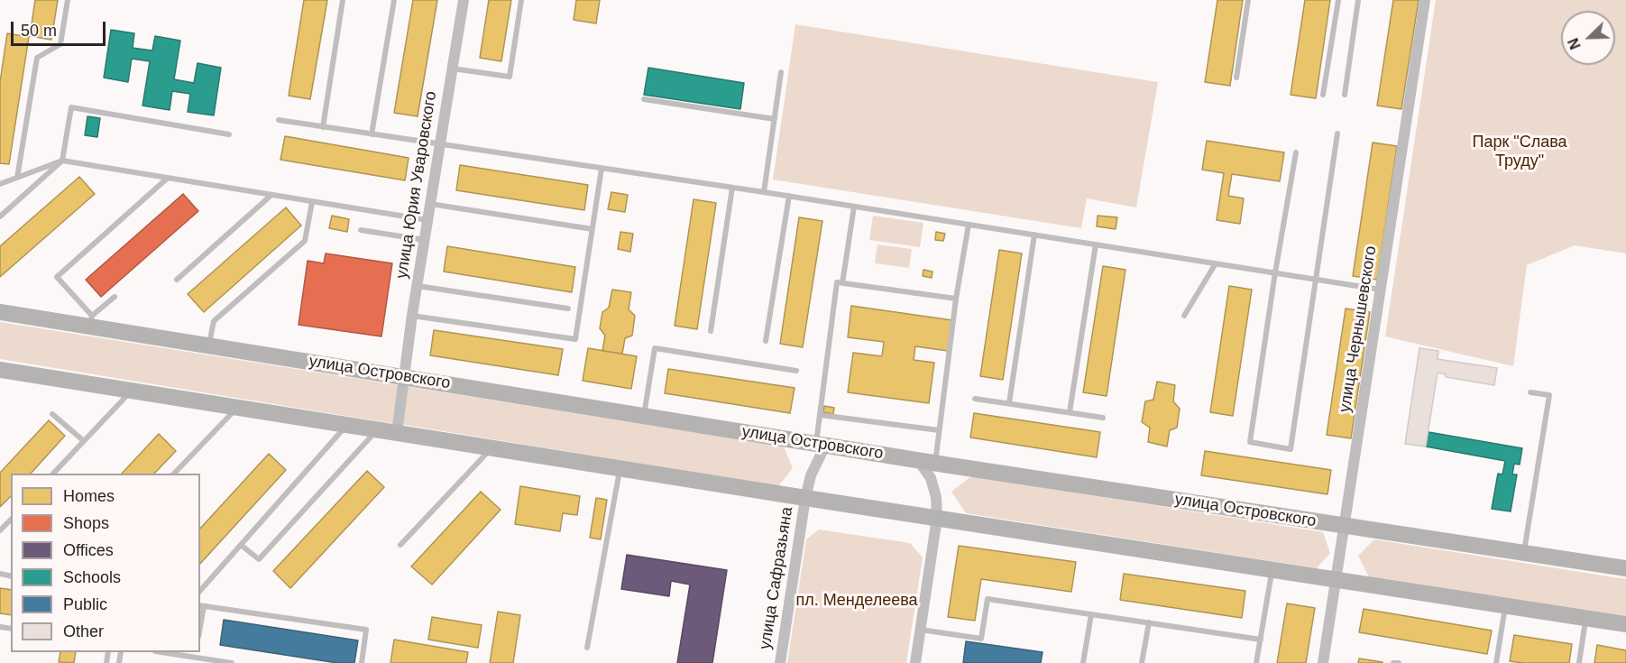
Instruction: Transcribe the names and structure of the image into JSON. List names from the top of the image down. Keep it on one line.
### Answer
{"streets":{"main road":["улица Островского"],"street":["улица Юрия Уваровского","улица Чернышевского","улица Сафразьяна"]},"crossings":[["улица Юрия Уваровского","улица Островского"],["улица Чернышевского","улица Островского"],["улица Островского","улица Сафразьяна"]],"parks":["Парк \"Слава Труду\"","пл. Менделеева"],"legend":["Homes","Shops","Offices","Schools","Public","Other"],"scale_bar":"50 m","north":"bottom left"}
